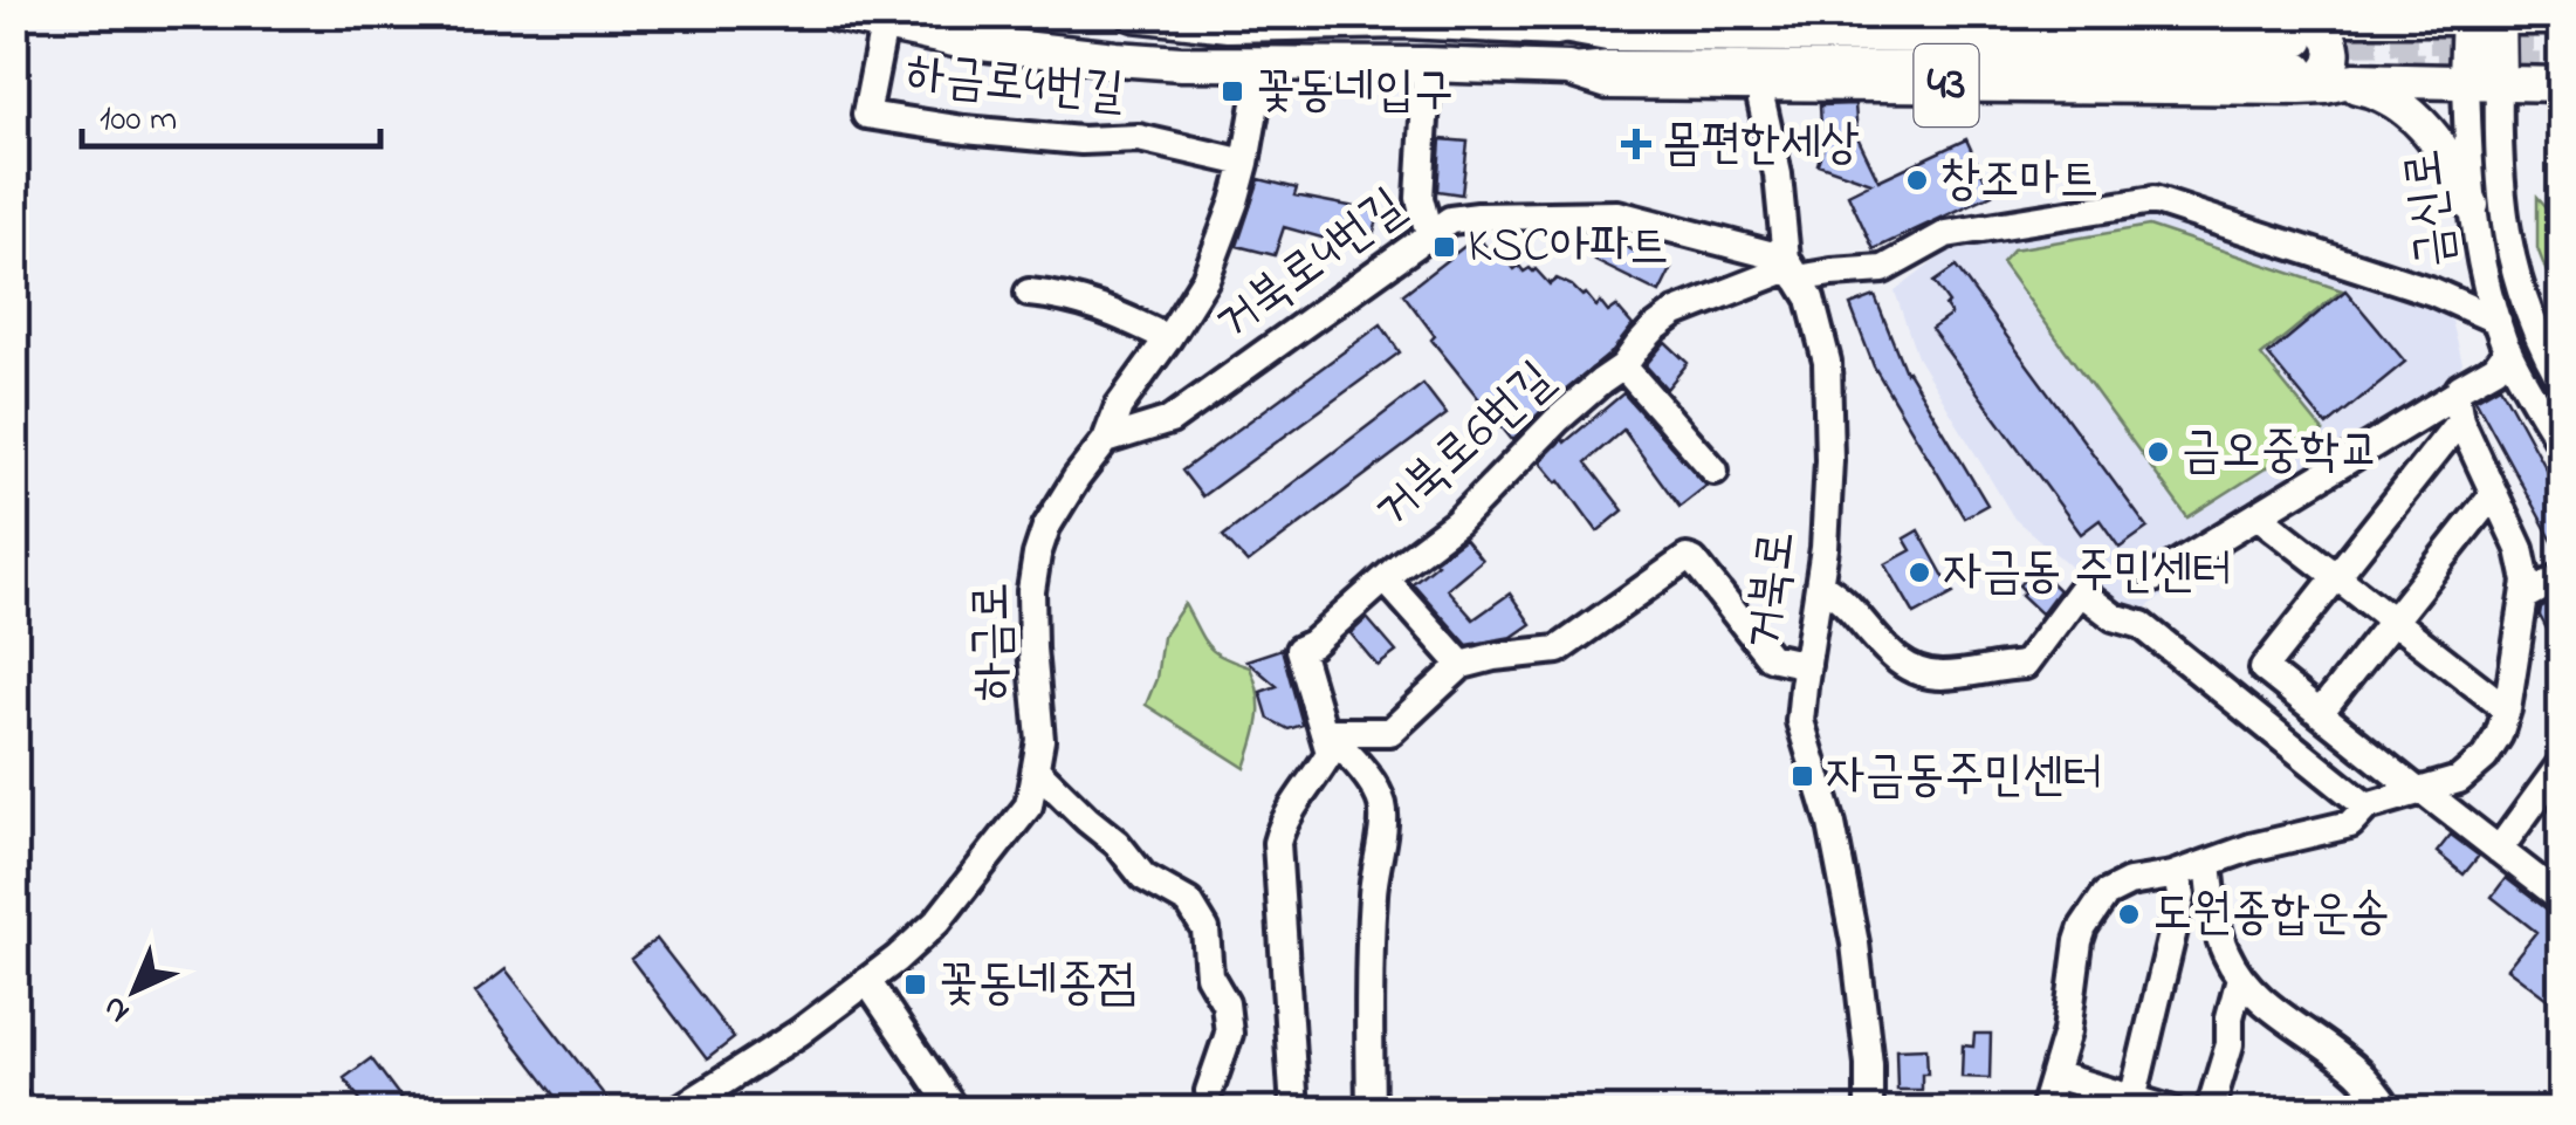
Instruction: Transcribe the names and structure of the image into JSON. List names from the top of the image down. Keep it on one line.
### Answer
{"streets":{"main road":["43","금신로"],"street":["하금로4번길","거북로4번길","거북로6번길","거북로","하금로"]},"crossings":[["하금로4번길","43"],["하금로4번길","하금로"],["43","금신로"],["43","거북로"],["43","하금로"],["거북로4번길","거북로6번길"],["거북로4번길","거북로"],["거북로4번길","하금로"],["거북로6번길","거북로"]],"places":{"transit":["꽃동네입구","KSC아파트","자금동주민센터","꽃동네종점"],"health":["몸편한세상"],"other":["창조마트","금오중학교","자금동 주민센터","도원종합운송"]},"scale_bar":"100 m","north":"bottom left"}
